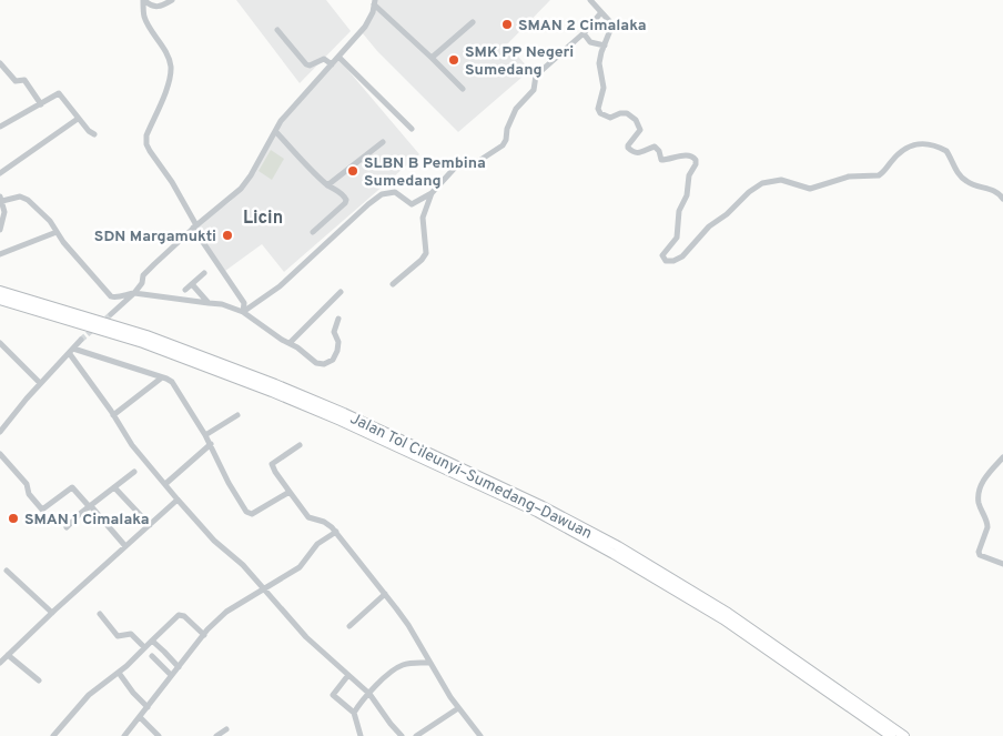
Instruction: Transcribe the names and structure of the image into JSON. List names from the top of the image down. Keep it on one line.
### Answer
{"streets":{"highway":["Jalan Tol Cileunyi–Sumedang–Dawuan"]},"districts":["Licin"],"places":["SMAN 2 Cimalaka","SMK PP Negeri Sumedang","SLBN B Pembina Sumedang","SDN Margamukti","SMAN 1 Cimalaka"]}
